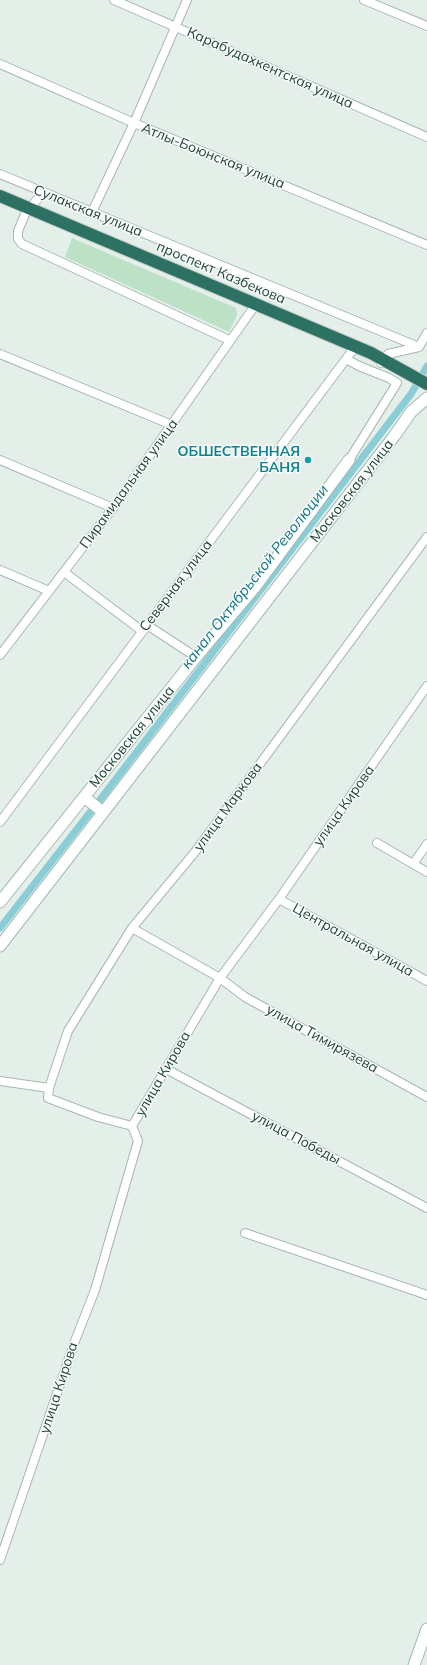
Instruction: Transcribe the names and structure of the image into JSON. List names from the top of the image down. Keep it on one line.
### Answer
{"streets":{"highway":["проспект Казбекова"],"main road":["Московская улица"],"street":["Карабудахкентская улица","Атлы-Боюнская улица","Сулакская улица","Пирамидальная улица","Северная улица","улица Кирова","улица Маркова","Центральная улица","улица Тимирязева","улица Победы"]},"crossings":[["проспект Казбекова","Пирамидальная улица"],["проспект Казбекова","Московская улица"],["проспект Казбекова","Северная улица"],["Московская улица","Северная улица"],["улица Кирова","Центральная улица"],["улица Кирова","улица Тимирязева"],["улица Кирова","улица Победы"],["улица Маркова","улица Тимирязева"]],"water":["канал Октябрьской Революции"],"places":["ОБШЕСТВЕННАЯ БАНЯ"]}
